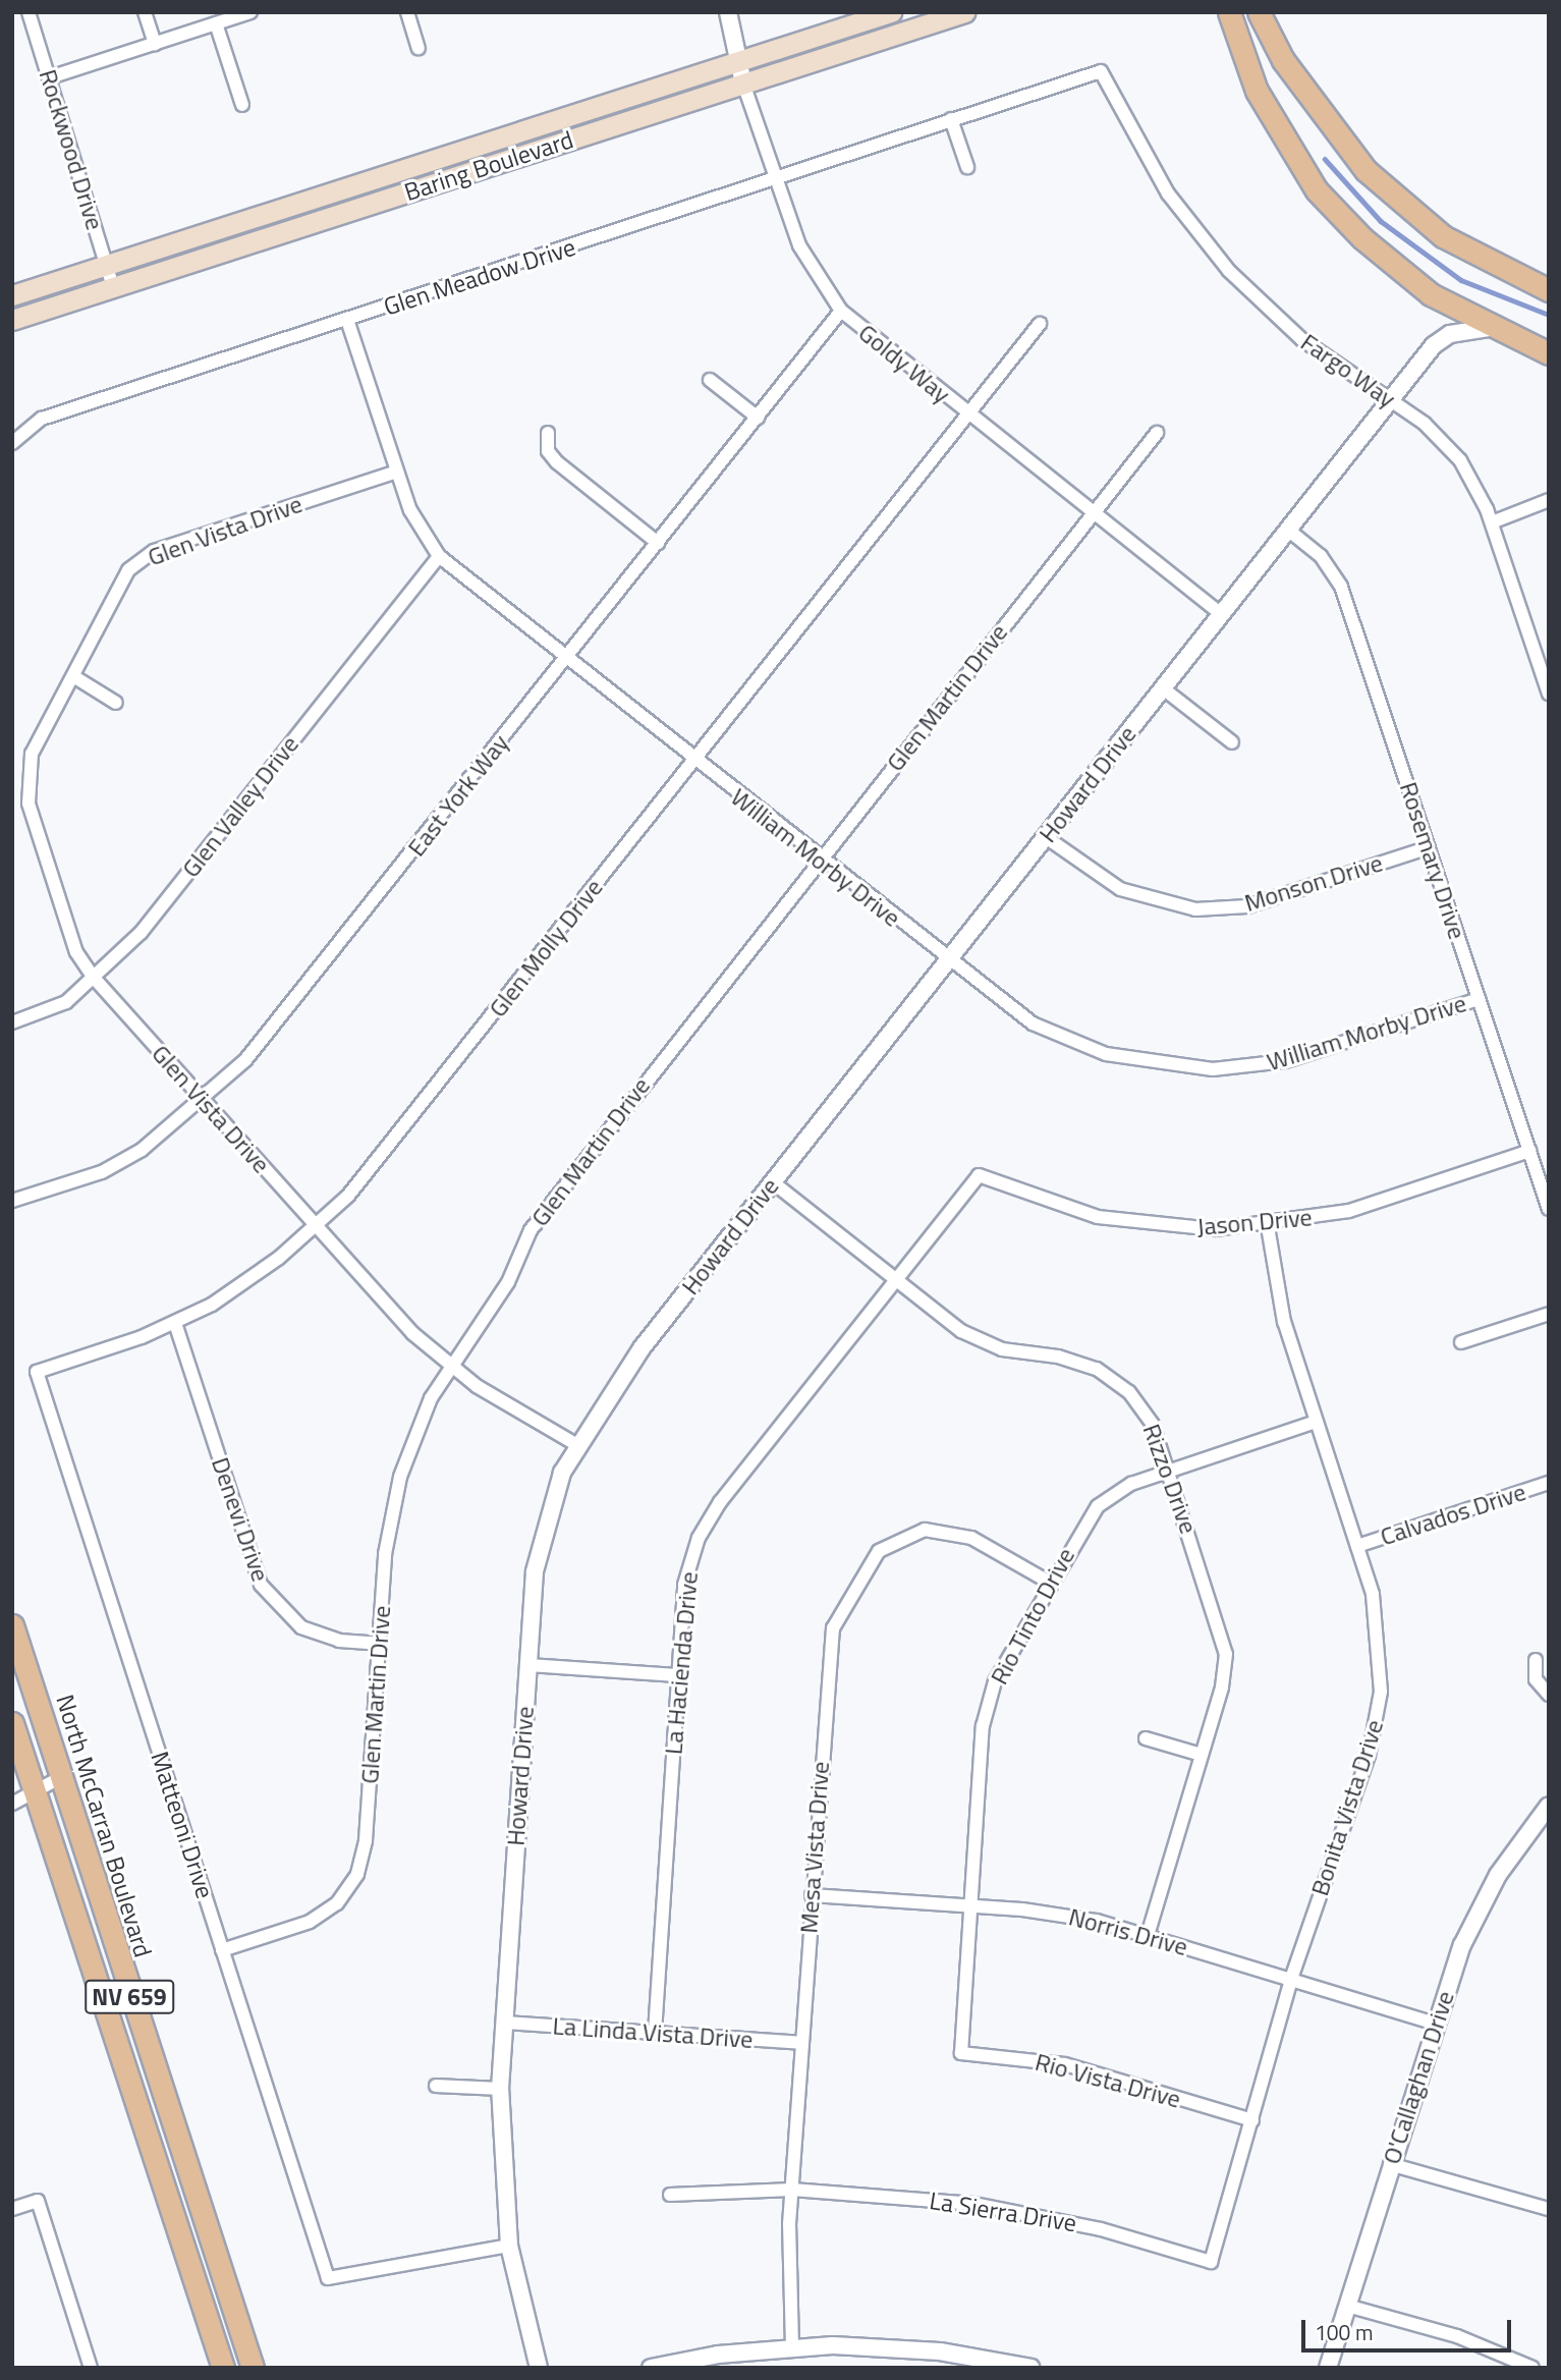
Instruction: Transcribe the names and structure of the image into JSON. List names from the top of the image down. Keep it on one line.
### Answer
{"streets":{"main road":["Baring Boulevard","North McCarran Boulevard","NV 659"],"street":["Rockwood Drive","Glen Meadow Drive","Goldy Way","Fargo Way","Glen Vista Drive","Glen Martin Drive","Howard Drive","East York Way","Glen Valley Drive","William Morby Drive","Rosemary Drive","Monson Drive","Glen Molly Drive","Jason Drive","Rizzo Drive","Calvados Drive","Denevi Drive","Rio Tinto Drive","La Hacienda Drive","Bonita Vista Drive","Matteoni Drive","Mesa Vista Drive","Norris Drive","La Linda Vista Drive","O'Callaghan Drive","Rio Vista Drive","La Sierra Drive"]},"crossings":[["Rockwood Drive","Baring Boulevard"],["Baring Boulevard","Goldy Way"],["Glen Meadow Drive","Goldy Way"],["Glen Meadow Drive","Fargo Way"],["Glen Meadow Drive","William Morby Drive"],["Goldy Way","Glen Martin Drive"],["Goldy Way","Howard Drive"],["Goldy Way","East York Way"],["Goldy Way","Glen Molly Drive"],["Fargo Way","Howard Drive"],["Glen Vista Drive","Glen Martin Drive"],["Glen Vista Drive","Howard Drive"],["Glen Vista Drive","East York Way"],["Glen Vista Drive","Glen Valley Drive"],["Glen Vista Drive","William Morby Drive"],["Glen Vista Drive","Glen Molly Drive"],["Glen Martin Drive","William Morby Drive"],["Glen Martin Drive","Denevi Drive"],["Glen Martin Drive","Matteoni Drive"],["Howard Drive","William Morby Drive"],["Howard Drive","Rosemary Drive"],["Howard Drive","Monson Drive"],["Howard Drive","Rizzo Drive"],["Howard Drive","Matteoni Drive"],["Howard Drive","La Linda Vista Drive"],["East York Way","William Morby Drive"],["Glen Valley Drive","William Morby Drive"],["William Morby Drive","Rosemary Drive"],["William Morby Drive","Glen Molly Drive"],["Rosemary Drive","Monson Drive"],["Rosemary Drive","Jason Drive"],["Glen Molly Drive","Denevi Drive"],["Glen Molly Drive","Matteoni Drive"],["Jason Drive","La Hacienda Drive"],["Jason Drive","Bonita Vista Drive"],["Rizzo Drive","Rio Tinto Drive"],["Rizzo Drive","La Hacienda Drive"],["Rizzo Drive","Norris Drive"],["Calvados Drive","Bonita Vista Drive"],["Rio Tinto Drive","Bonita Vista Drive"],["Rio Tinto Drive","Mesa Vista Drive"],["Rio Tinto Drive","Norris Drive"],["Rio Tinto Drive","Rio Vista Drive"],["La Hacienda Drive","La Linda Vista Drive"],["Bonita Vista Drive","Norris Drive"],["Bonita Vista Drive","Rio Vista Drive"],["Bonita Vista Drive","La Sierra Drive"],["Mesa Vista Drive","Norris Drive"],["Mesa Vista Drive","La Linda Vista Drive"],["Mesa Vista Drive","La Sierra Drive"],["Norris Drive","O'Callaghan Drive"]],"scale_bar":"100 m"}
